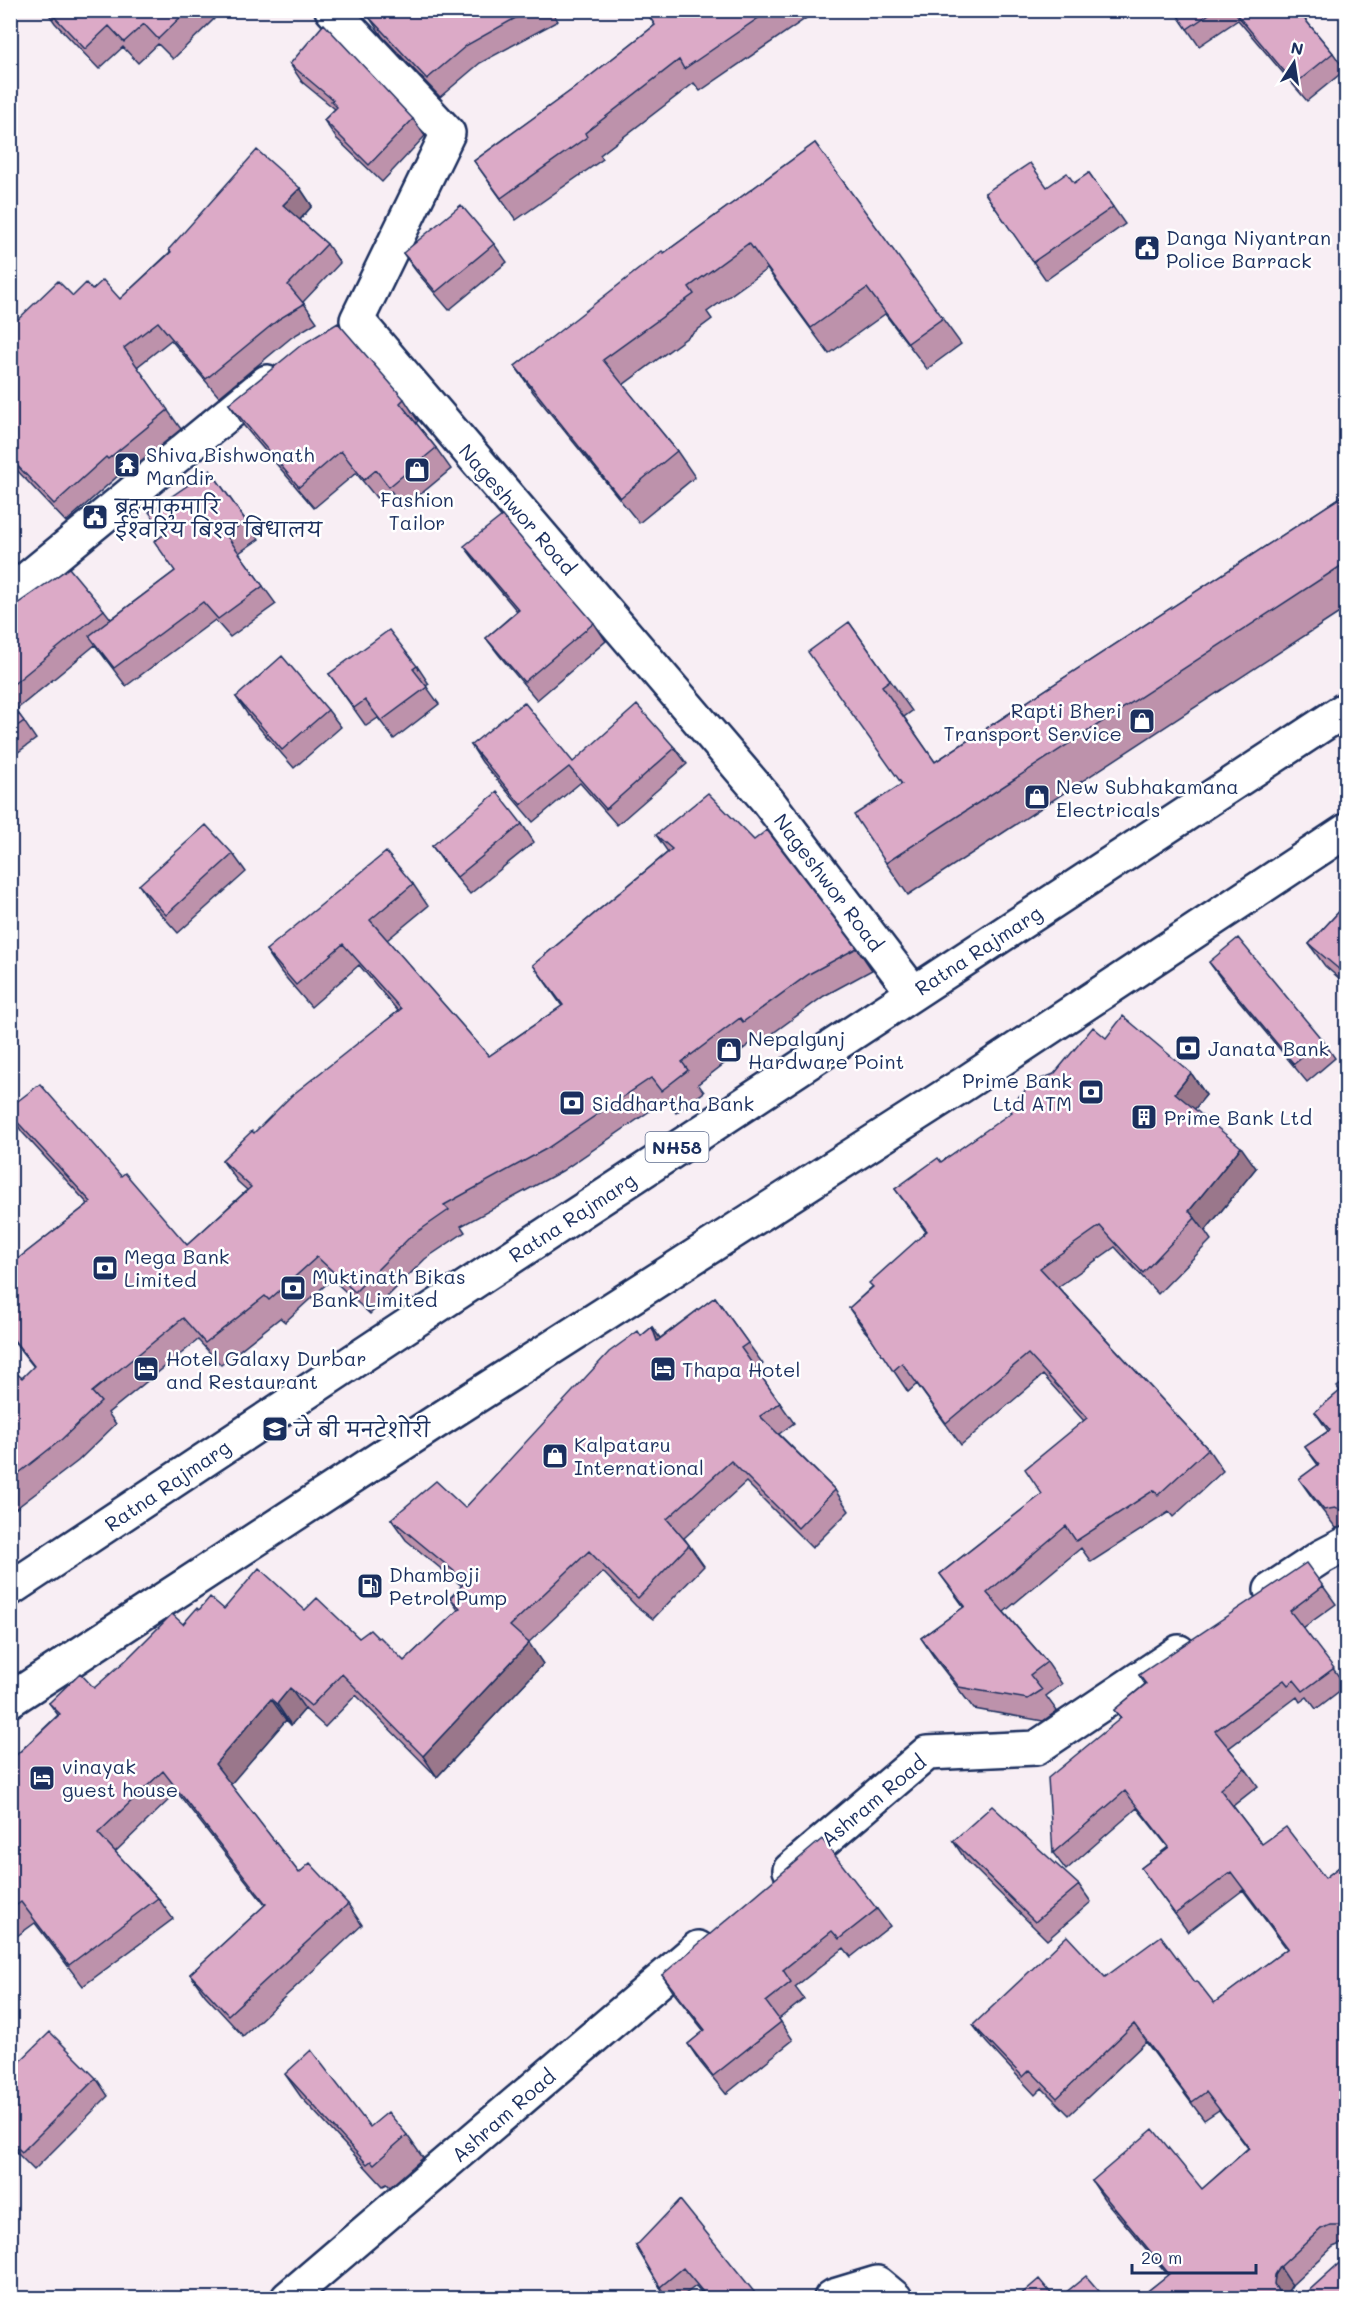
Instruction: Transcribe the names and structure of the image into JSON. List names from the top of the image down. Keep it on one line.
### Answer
{"streets":{"main road":["Nageshwor Road","Ratna Rajmarg","NH58","Ashram Road"]},"crossings":[["Nageshwor Road","Ratna Rajmarg"]],"places":{"public building":["Danga Niyantran Police Barrack","ब्रहमाकुमारि ईश्वरिय बिश्व बिधालय"],"temple":["Shiva Bishwonath Mandir"],"shop":["Fashion Tailor","Rapti Bheri Transport Service","New Subhakamana Electricals","Nepalgunj Hardware Point","Kalpataru International"],"bank":["Janata Bank","Prime Bank Ltd ATM","Siddhartha Bank","Mega Bank Limited","Muktinath Bikas Bank Limited"],"building":["Prime Bank Ltd"],"hotel":["Hotel Galaxy Durbar and Restaurant","Thapa Hotel","vinayak guest house"],"school or university":["जे बी मनटेशोरी"],"fuel station":["Dhamboji Petrol Pump"]},"scale_bar":"20 m","north":"top"}
